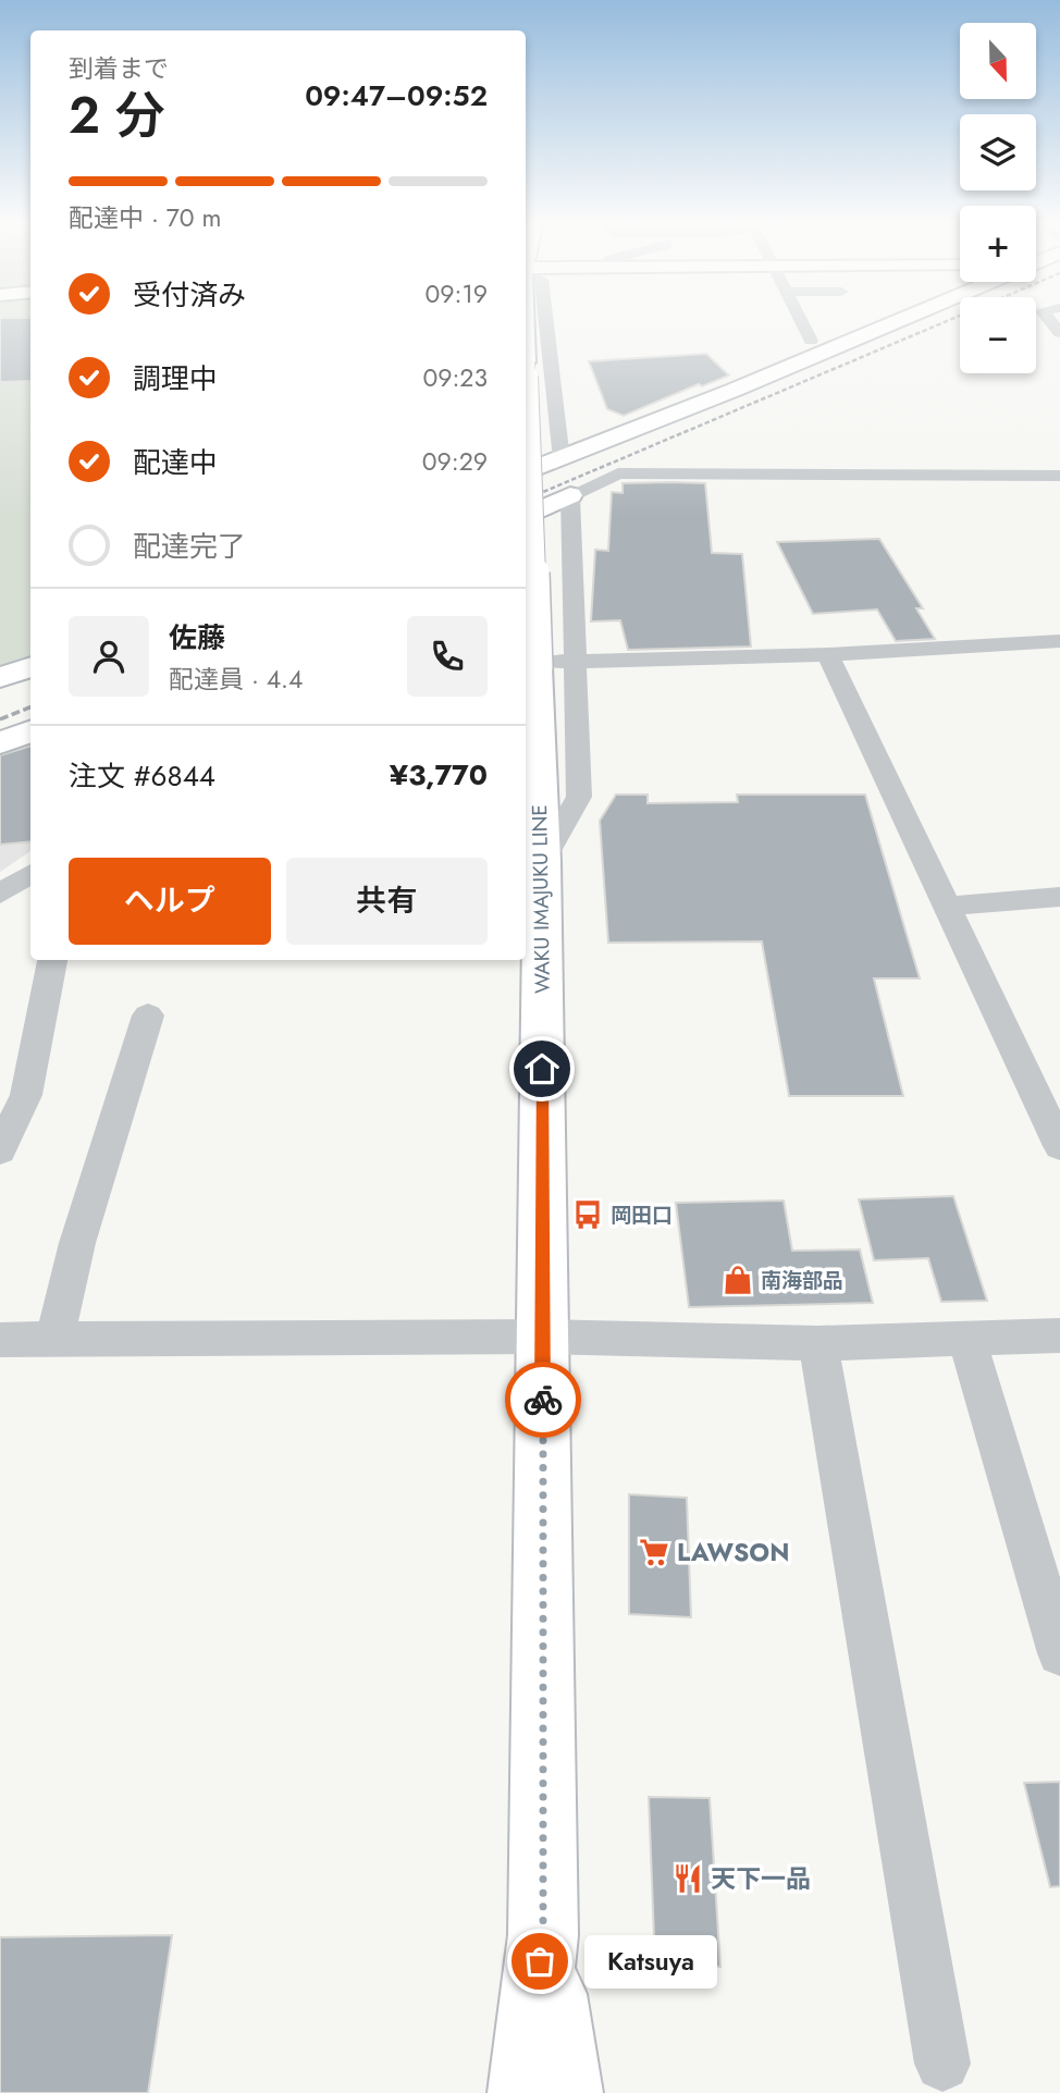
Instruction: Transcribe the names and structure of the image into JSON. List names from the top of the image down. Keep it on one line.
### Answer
{"streets":{"main road":["WAKU IMAJUKU LINE"]},"places":{"bus stop":["岡田口"],"shop":["南海部品"],"supermarket":["LAWSON"],"restaurant":["天下一品"],"other":["Katsuya"]},"north":"bottom","page":{"map_buttons":["+","−"],"heading":["2 分","到着まで","09:47–09:52"],"panel":["佐藤","配達員 · 4.4","注文 #6844","¥3,770"],"bar":"配達中 · 70 m","list":[["受付済み","09:19"],["調理中","09:23"],["配達中","09:29"],"配達完了"],"buttons":["ヘルプ","共有"],"bubble":"Katsuya"}}
